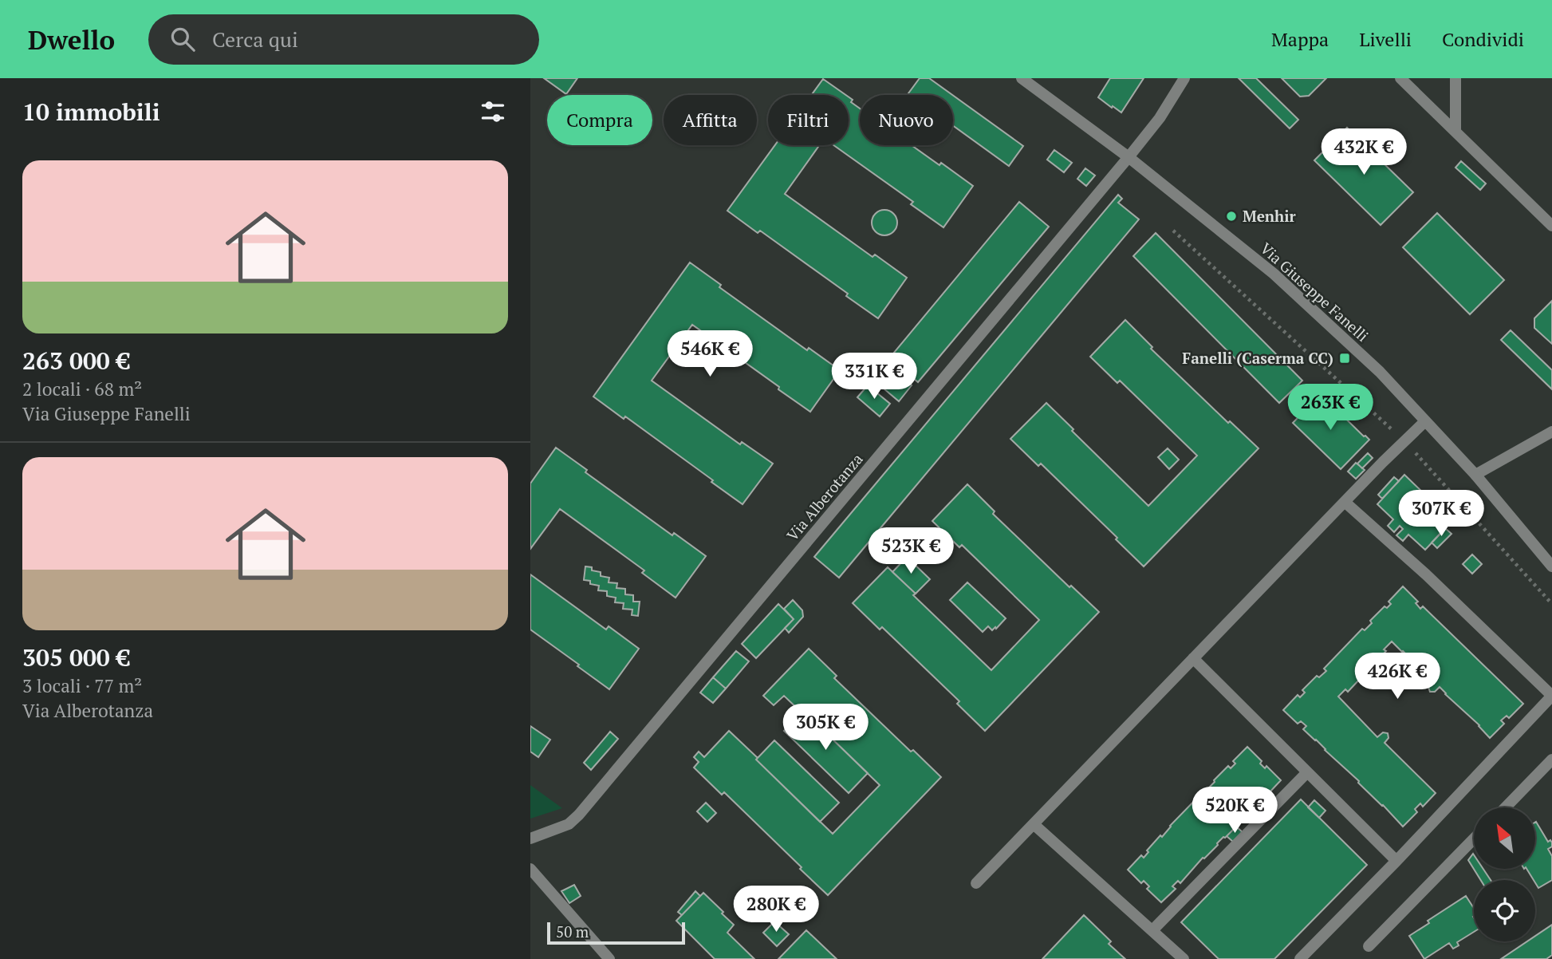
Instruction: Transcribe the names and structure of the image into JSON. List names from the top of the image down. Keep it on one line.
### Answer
{"streets":{"street":["Via Giuseppe Fanelli","Via Alberotanza"]},"crossings":[["Via Giuseppe Fanelli","Via Alberotanza"]],"places":{"other":["Menhir"],"transit":["Fanelli (Caserma CC)"]},"scale_bar":"50 m","north":"top left","page":{"header":"Dwello","search":"Cerca qui","nav":["Mappa","Livelli","Condividi"],"heading":"10 immobili","chip":["Compra","Affitta","Filtri","Nuovo"],"price":["432K €","546K €","331K €","263K €","307K €","523K €","426K €","305K €","520K €","280K €"],"list":[{"name":"263 000 €","note":"2 locali · 68 m² · Via Giuseppe Fanelli"},{"name":"305 000 €","note":"3 locali · 77 m² · Via Alberotanza"}],"scale":"50 m"}}
